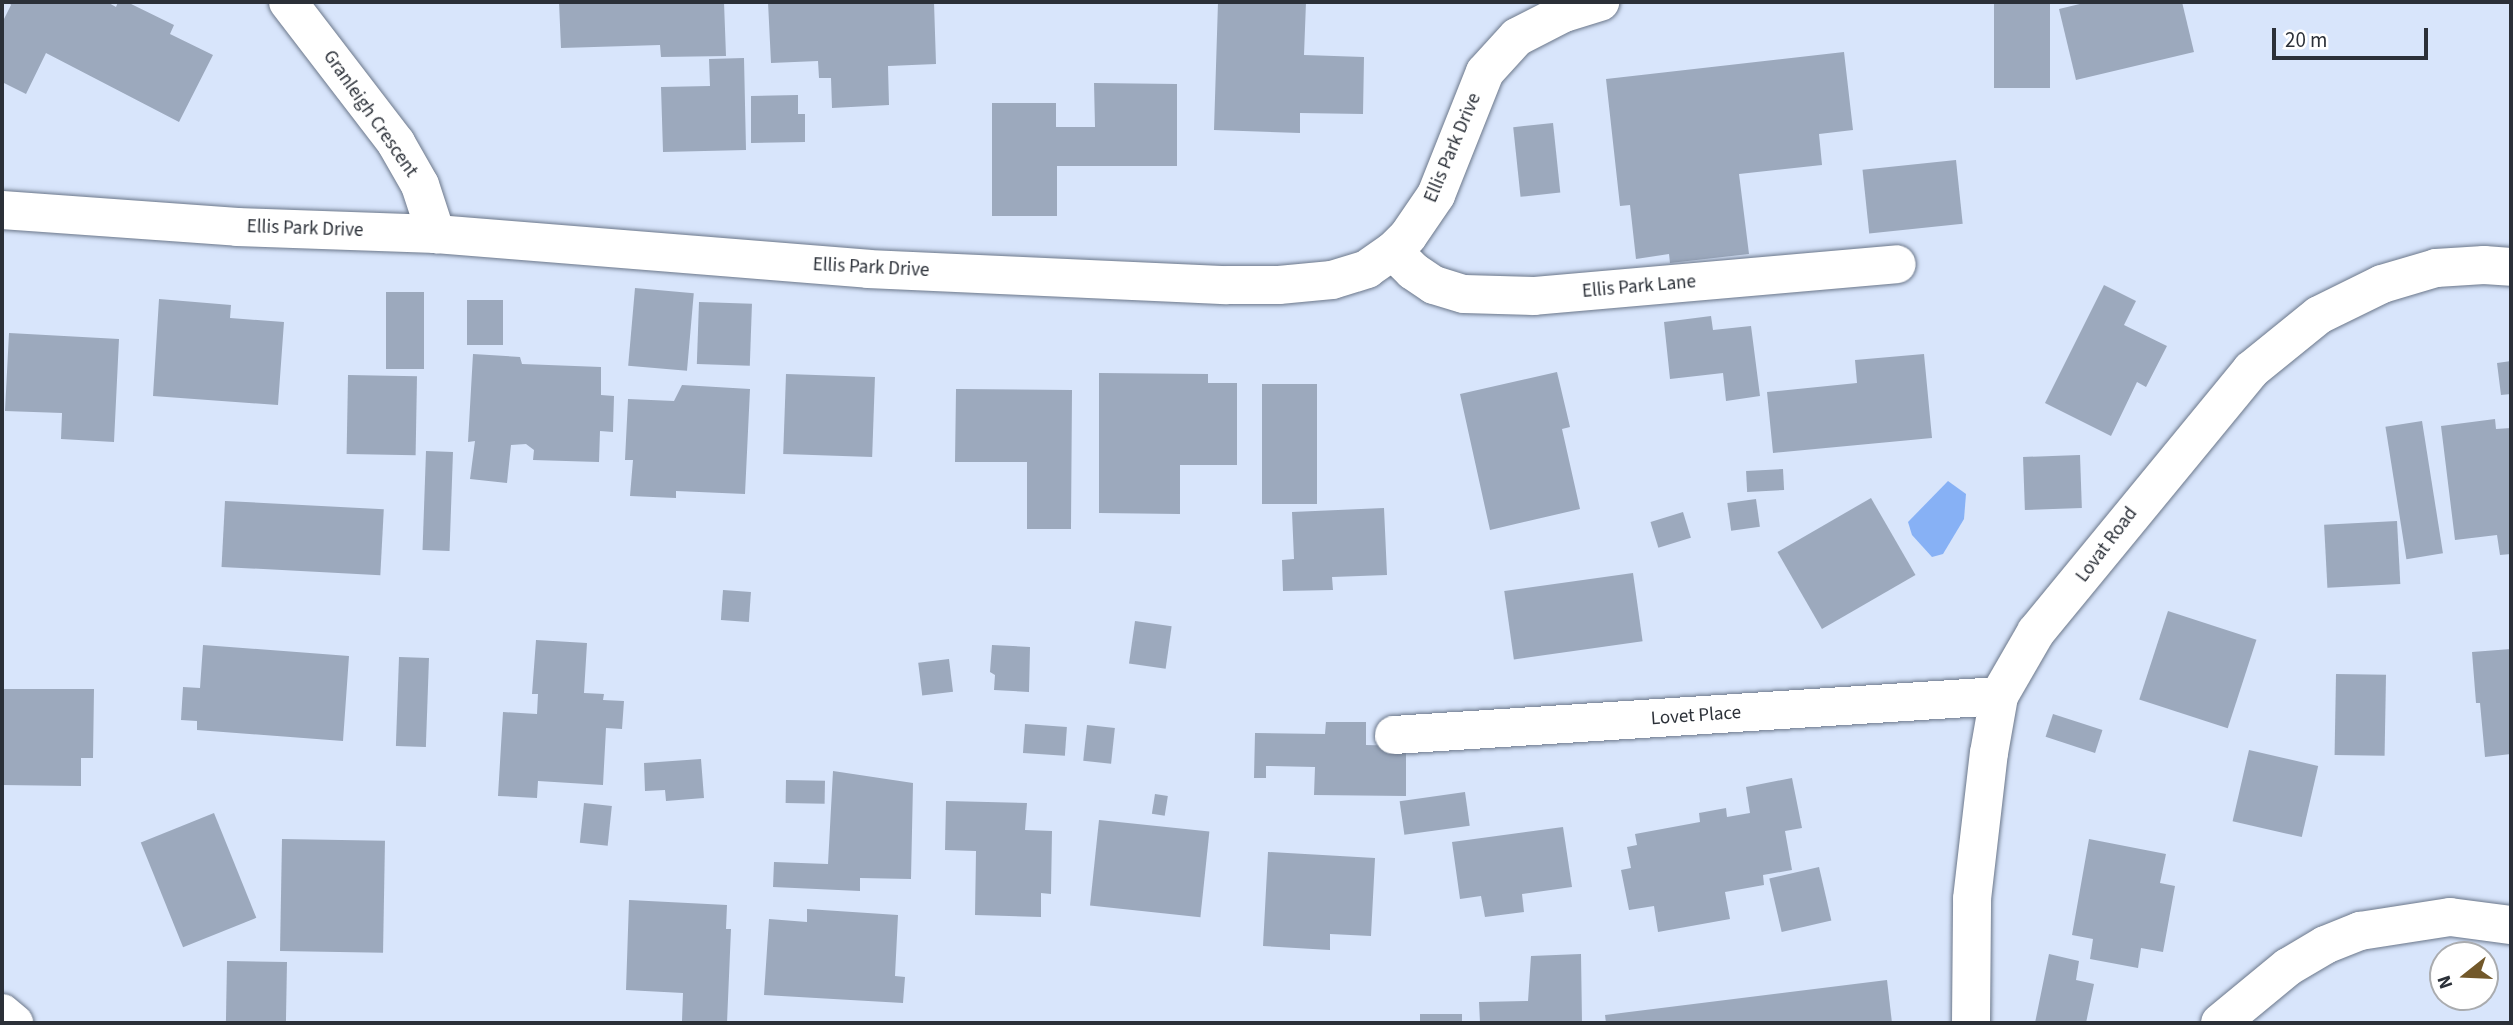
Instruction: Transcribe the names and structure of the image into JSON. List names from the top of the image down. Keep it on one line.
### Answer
{"streets":{"street":["Granleigh Crescent","Ellis Park Drive","Ellis Park Lane","Lovat Road","Lovet Place"]},"crossings":[["Granleigh Crescent","Ellis Park Drive"],["Ellis Park Drive","Ellis Park Lane"],["Lovat Road","Lovet Place"]],"scale_bar":"20 m","north":"left"}
